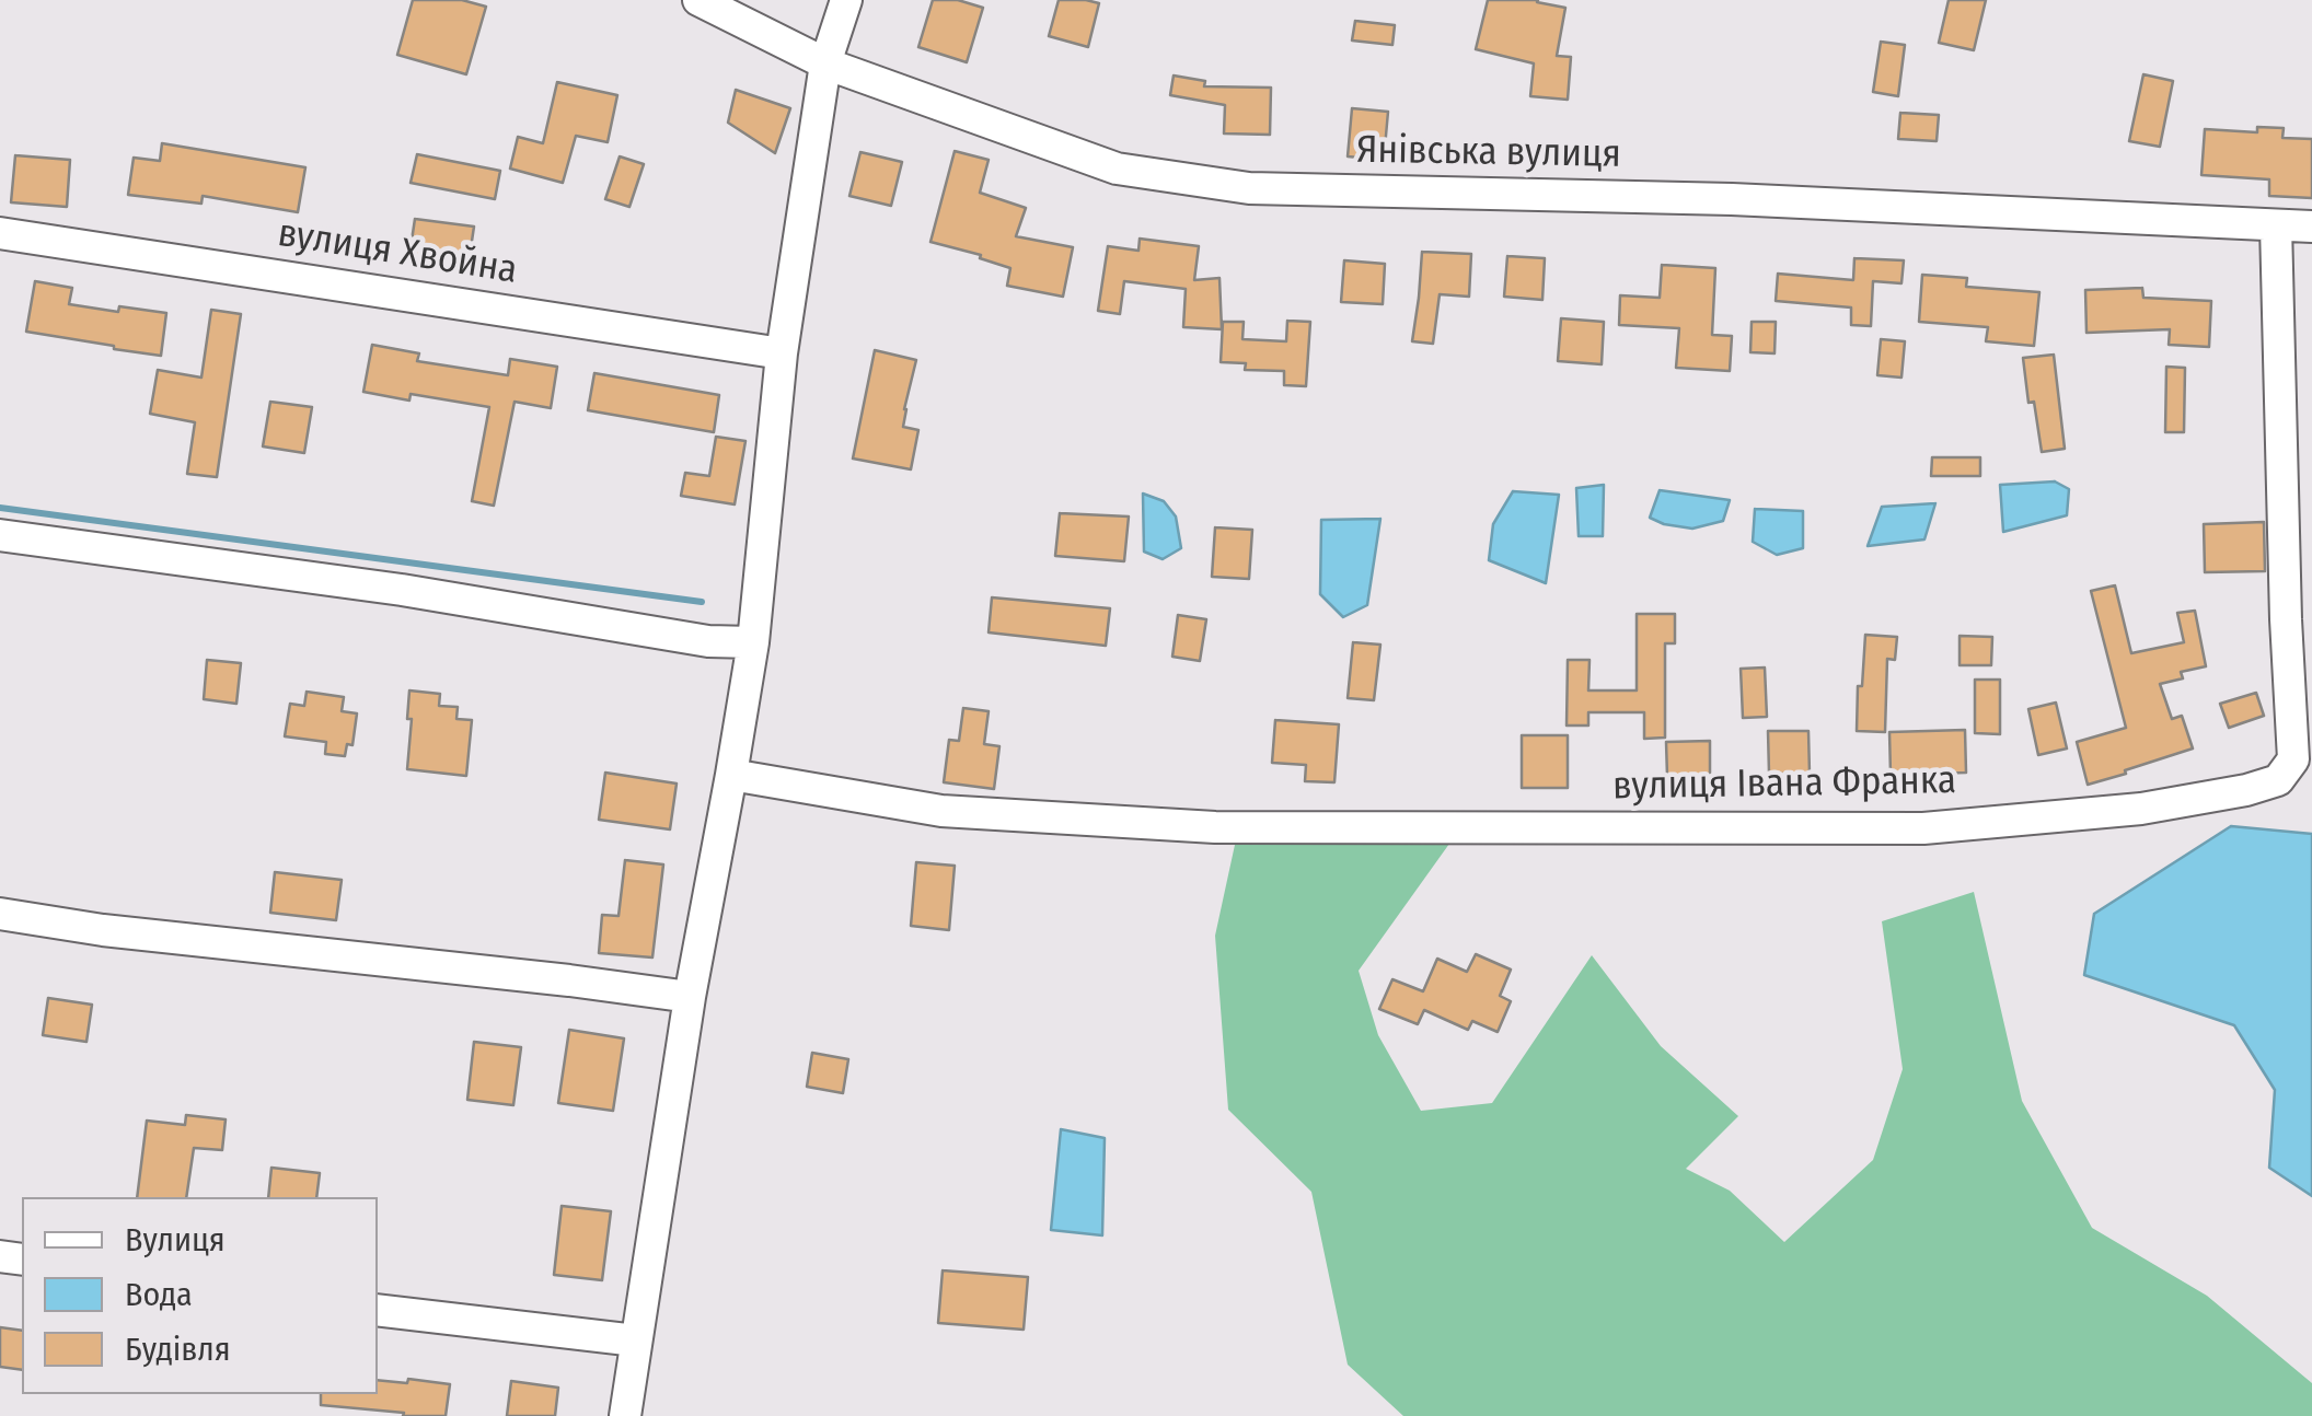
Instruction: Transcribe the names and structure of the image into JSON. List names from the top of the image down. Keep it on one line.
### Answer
{"streets":{"street":["Янівська вулиця","вулиця Хвойна","вулиця Івана Франка"]},"crossings":[["Янівська вулиця","вулиця Івана Франка"]],"legend":["Вулиця","Вода","Будівля"]}
